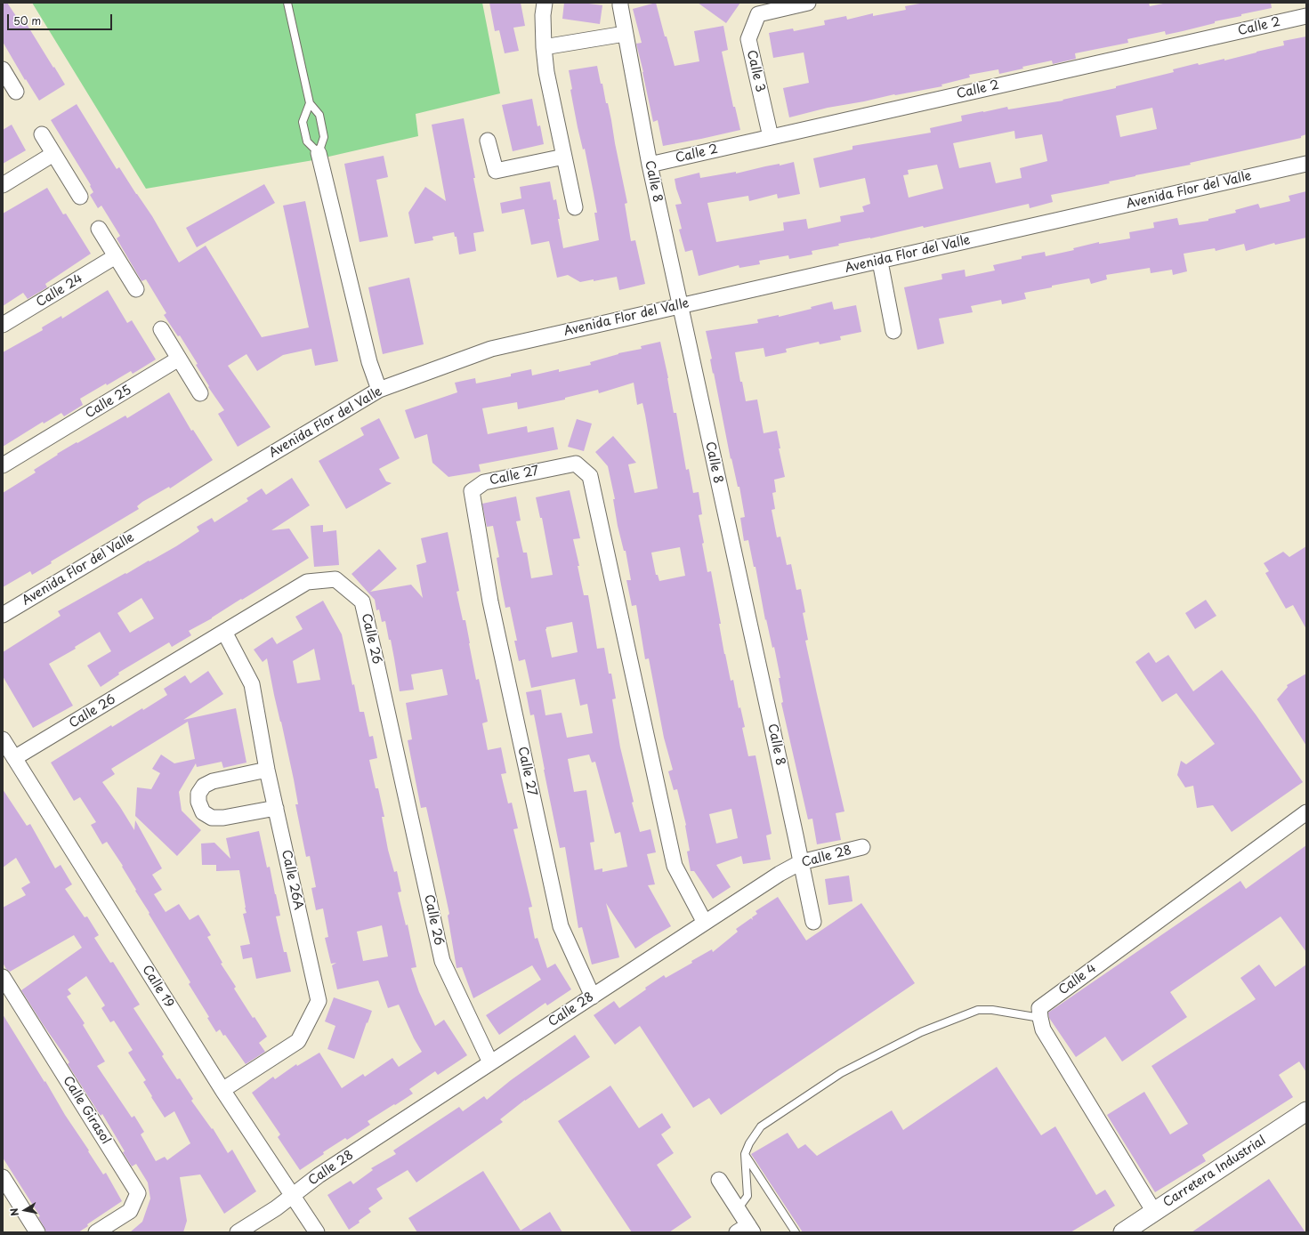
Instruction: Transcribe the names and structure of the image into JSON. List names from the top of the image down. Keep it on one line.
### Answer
{"streets":{"street":["Calle 2","Calle 3","Calle 8","Avenida Flor del Valle","Calle 24","Calle 25","Calle 27","Calle 26","Calle 28","Calle 26A","Calle 4","Calle 19","Calle Girasol","Carretera Industrial"]},"crossings":[["Calle 2","Calle 3"],["Calle 2","Calle 8"],["Calle 8","Avenida Flor del Valle"],["Calle 8","Calle 28"],["Calle 27","Calle 28"],["Calle 26","Calle 28"],["Calle 26","Calle 26A"],["Calle 26","Calle 19"],["Calle 28","Calle 19"],["Calle 26A","Calle 19"]],"scale_bar":"50 m","north":"left"}
